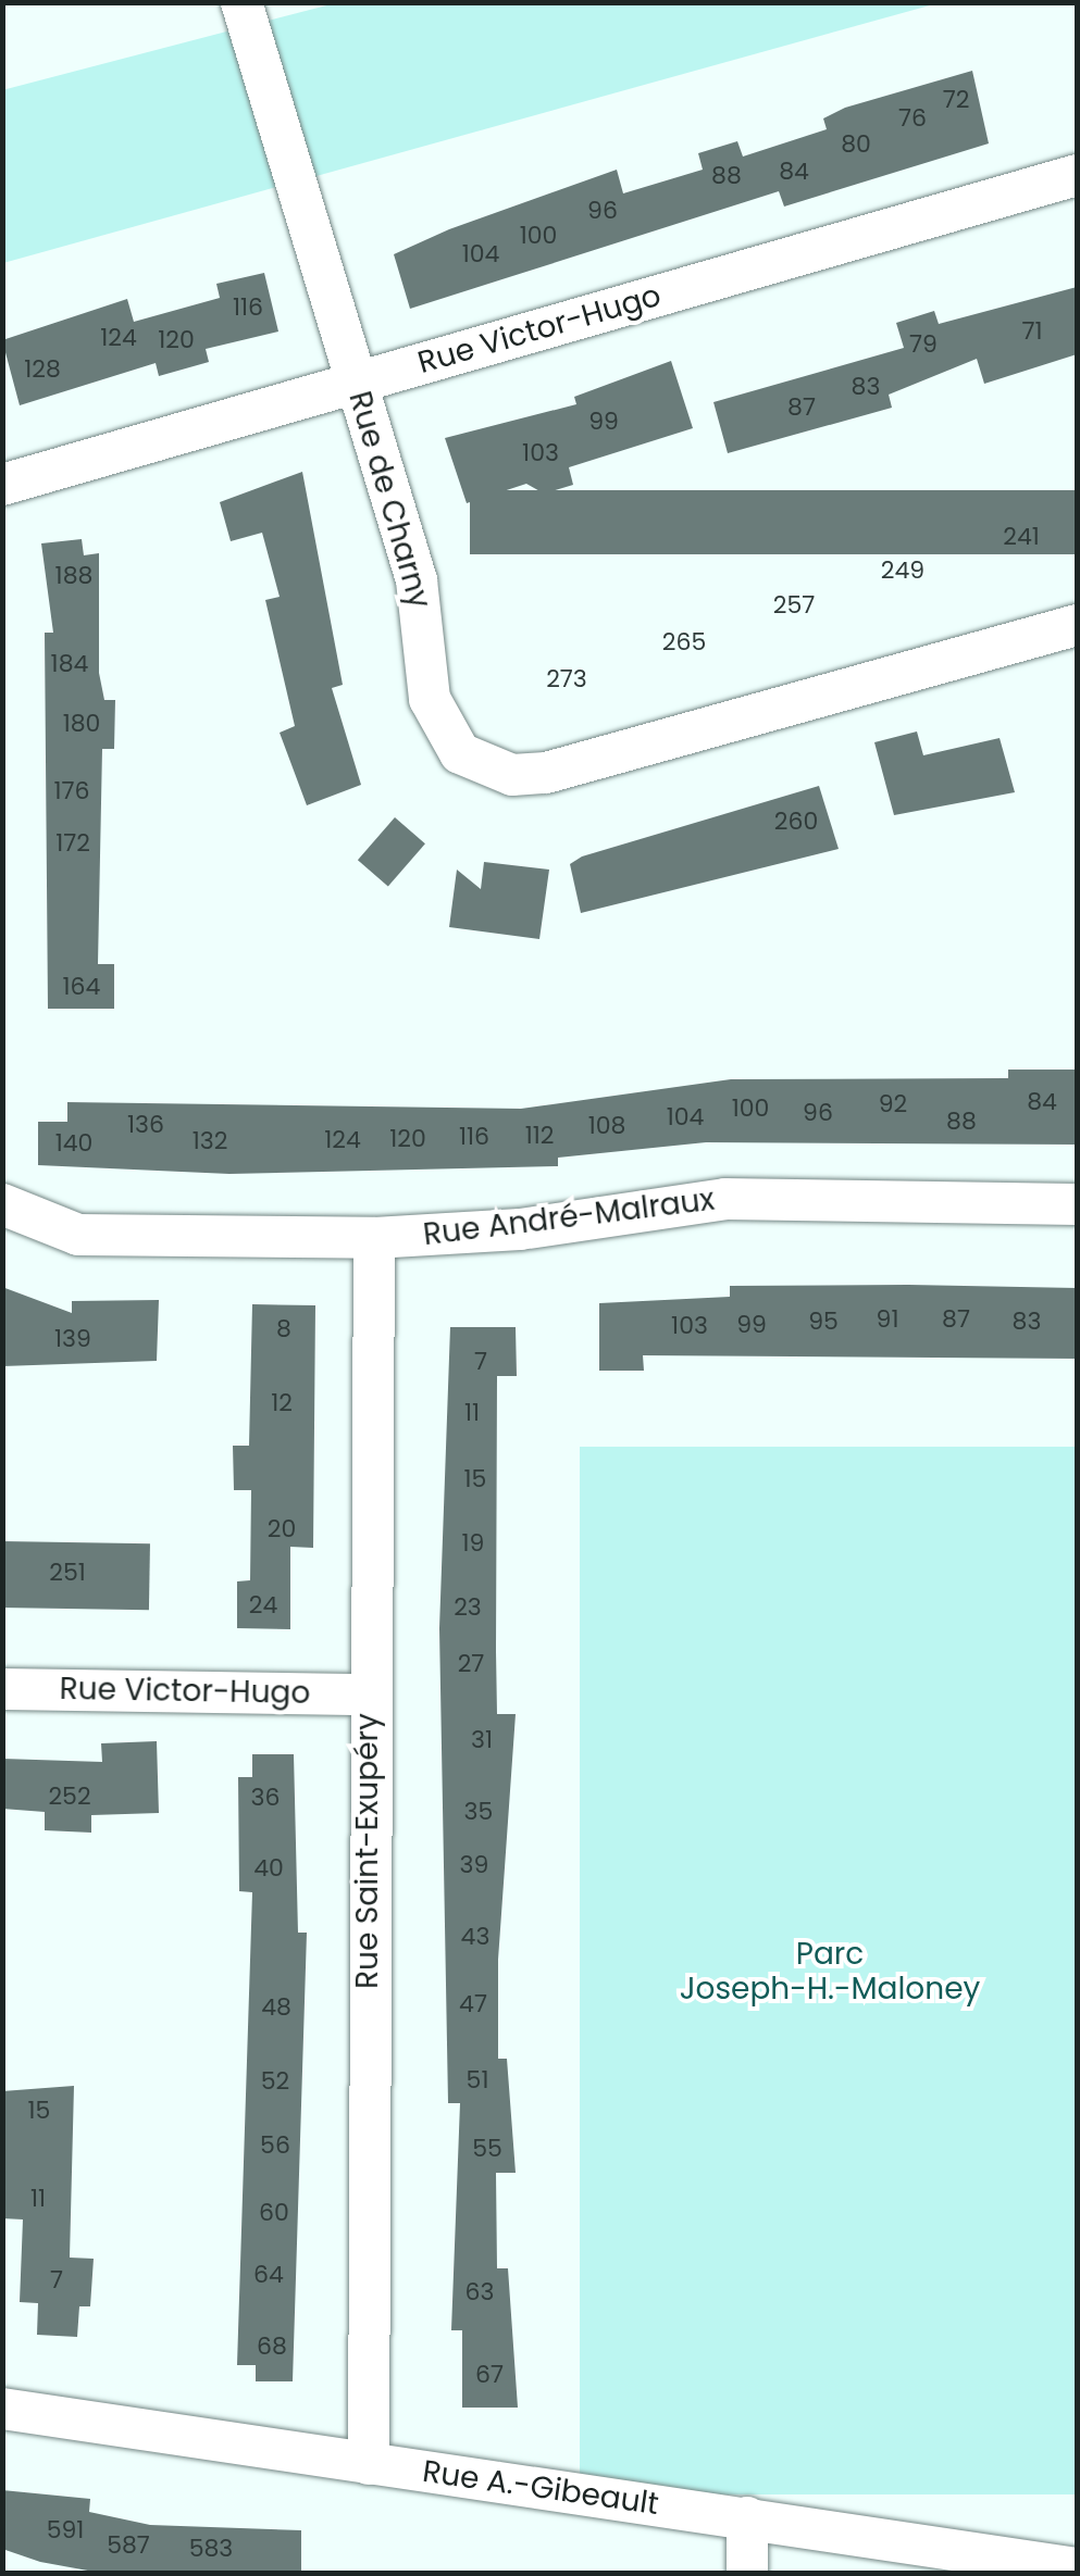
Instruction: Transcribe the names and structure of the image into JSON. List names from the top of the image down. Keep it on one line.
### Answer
{"streets":{"street":["Rue Victor-Hugo","Rue de Charny","Rue André-Malraux","Rue Saint-Exupéry","Rue A.-Gibeault"]},"crossings":[["Rue Victor-Hugo","Rue de Charny"],["Rue Victor-Hugo","Rue Saint-Exupéry"],["Rue André-Malraux","Rue Saint-Exupéry"],["Rue Saint-Exupéry","Rue A.-Gibeault"]],"parks":["Parc Joseph-H.-Maloney"],"house_numbers":["72","76","80","84","88","96","100","104","116","71","124","120","79","128","83","87","99","103","241","249","188","257","265","184","273","180","176","260","172","164","84","92","100","96","104","88","136","108","112","116","120","124","132","140","91","87","95","83","99","103","8","139","7","12","11","15","20","19","251","24","23","27","31","252","36","35","39","40","43","47","48","51","52","15","56","55","11","60","64","7","63","68","67","591","587","583"]}
